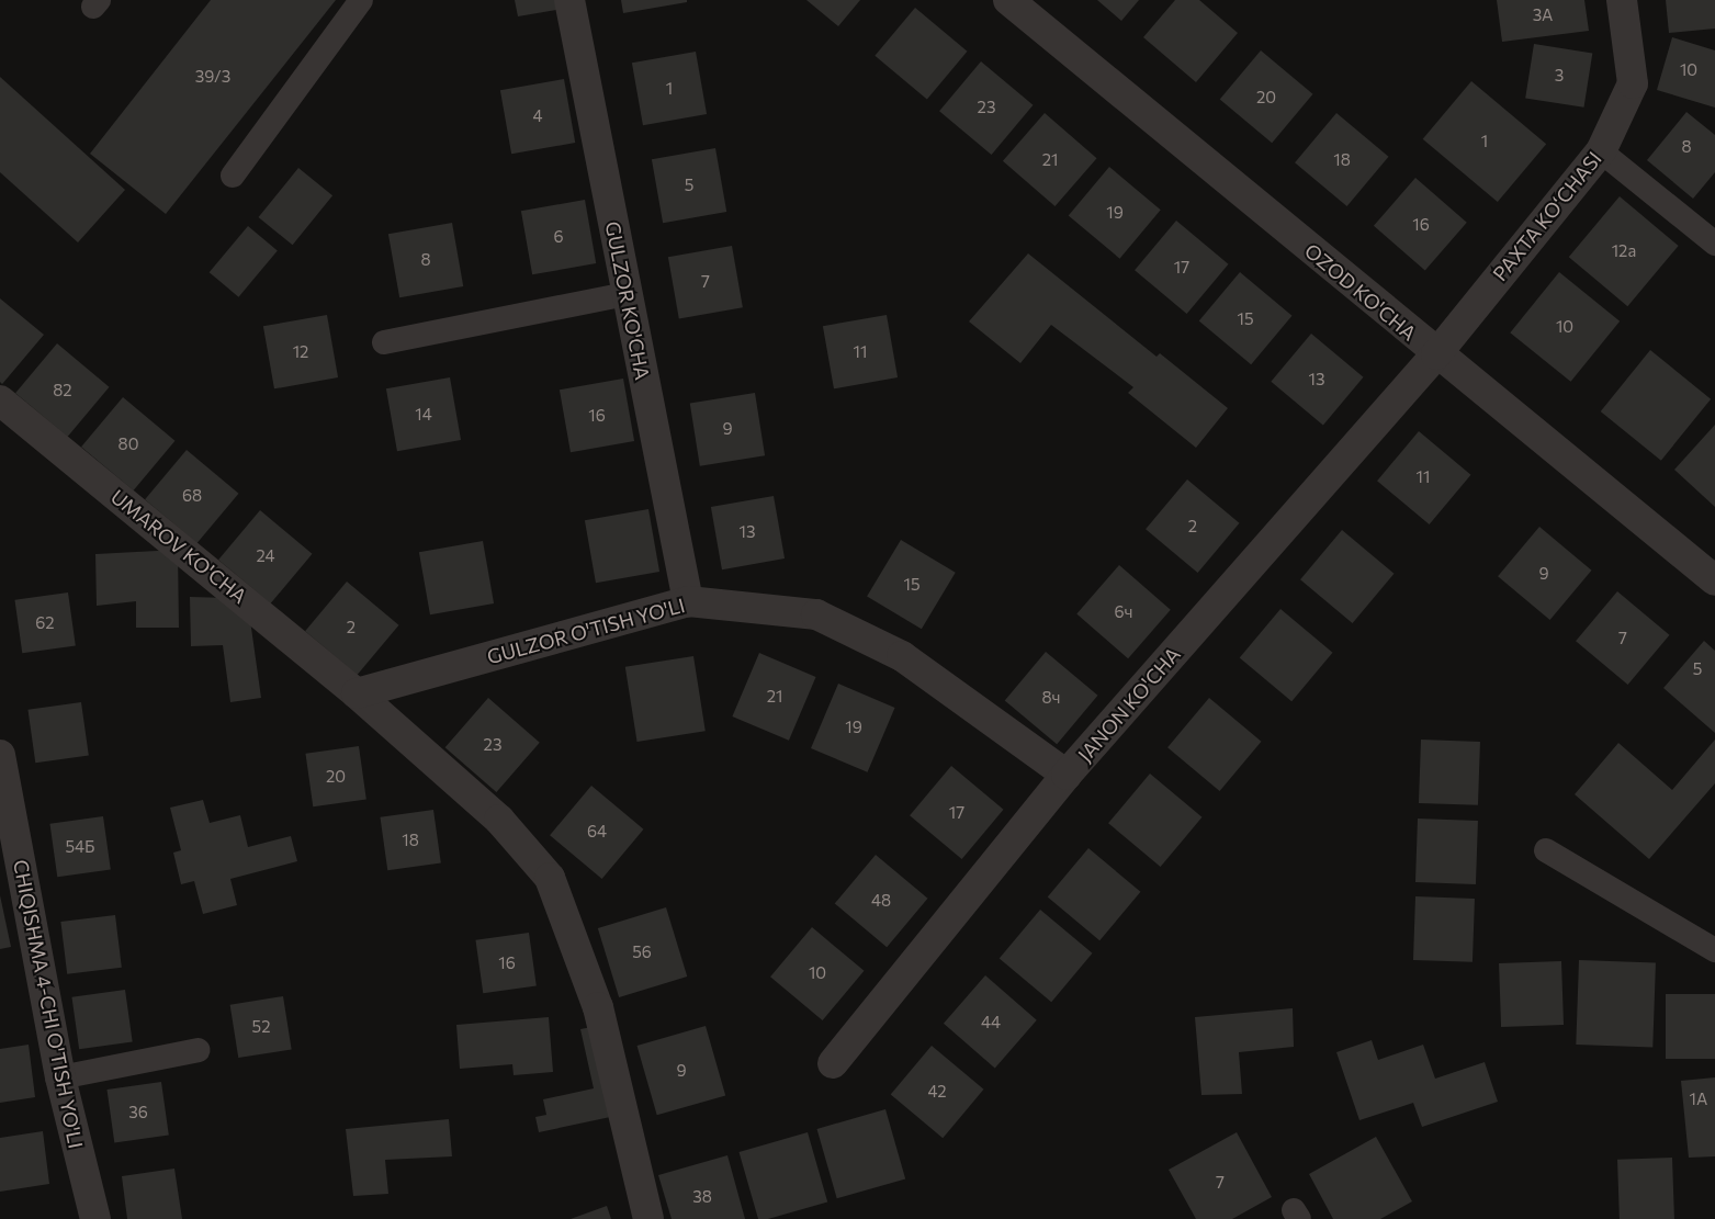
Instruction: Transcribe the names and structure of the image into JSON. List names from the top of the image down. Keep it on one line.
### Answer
{"streets":{"street":["PAXTA KO‘CHASI","OZOD KO'CHA","GULZOR KO'CHA","UMAROV KO'CHA","GULZOR O'TISH YO'LI","JANON KO'CHA","CHIQISHMA 4-CHI O'TISH YO'LI"]},"crossings":[["PAXTA KO‘CHASI","OZOD KO'CHA"],["PAXTA KO‘CHASI","JANON KO'CHA"],["OZOD KO'CHA","JANON KO'CHA"],["GULZOR KO'CHA","GULZOR O'TISH YO'LI"],["UMAROV KO'CHA","GULZOR O'TISH YO'LI"],["GULZOR O'TISH YO'LI","JANON KO'CHA"]],"house_numbers":["3A","10","3","39/3","1","20","23","4","1","8","21","18","5","19","16","6","12a","8","17","7","15","10","12","11","13","82","14","16","9","80","11","68","2","13","24","9","15","6ч","62","2","7","5","21","8ч","19","23","20","17","64","18","54Б","48","56","16","10","44","52","9","42","1A","36","7","38"]}
